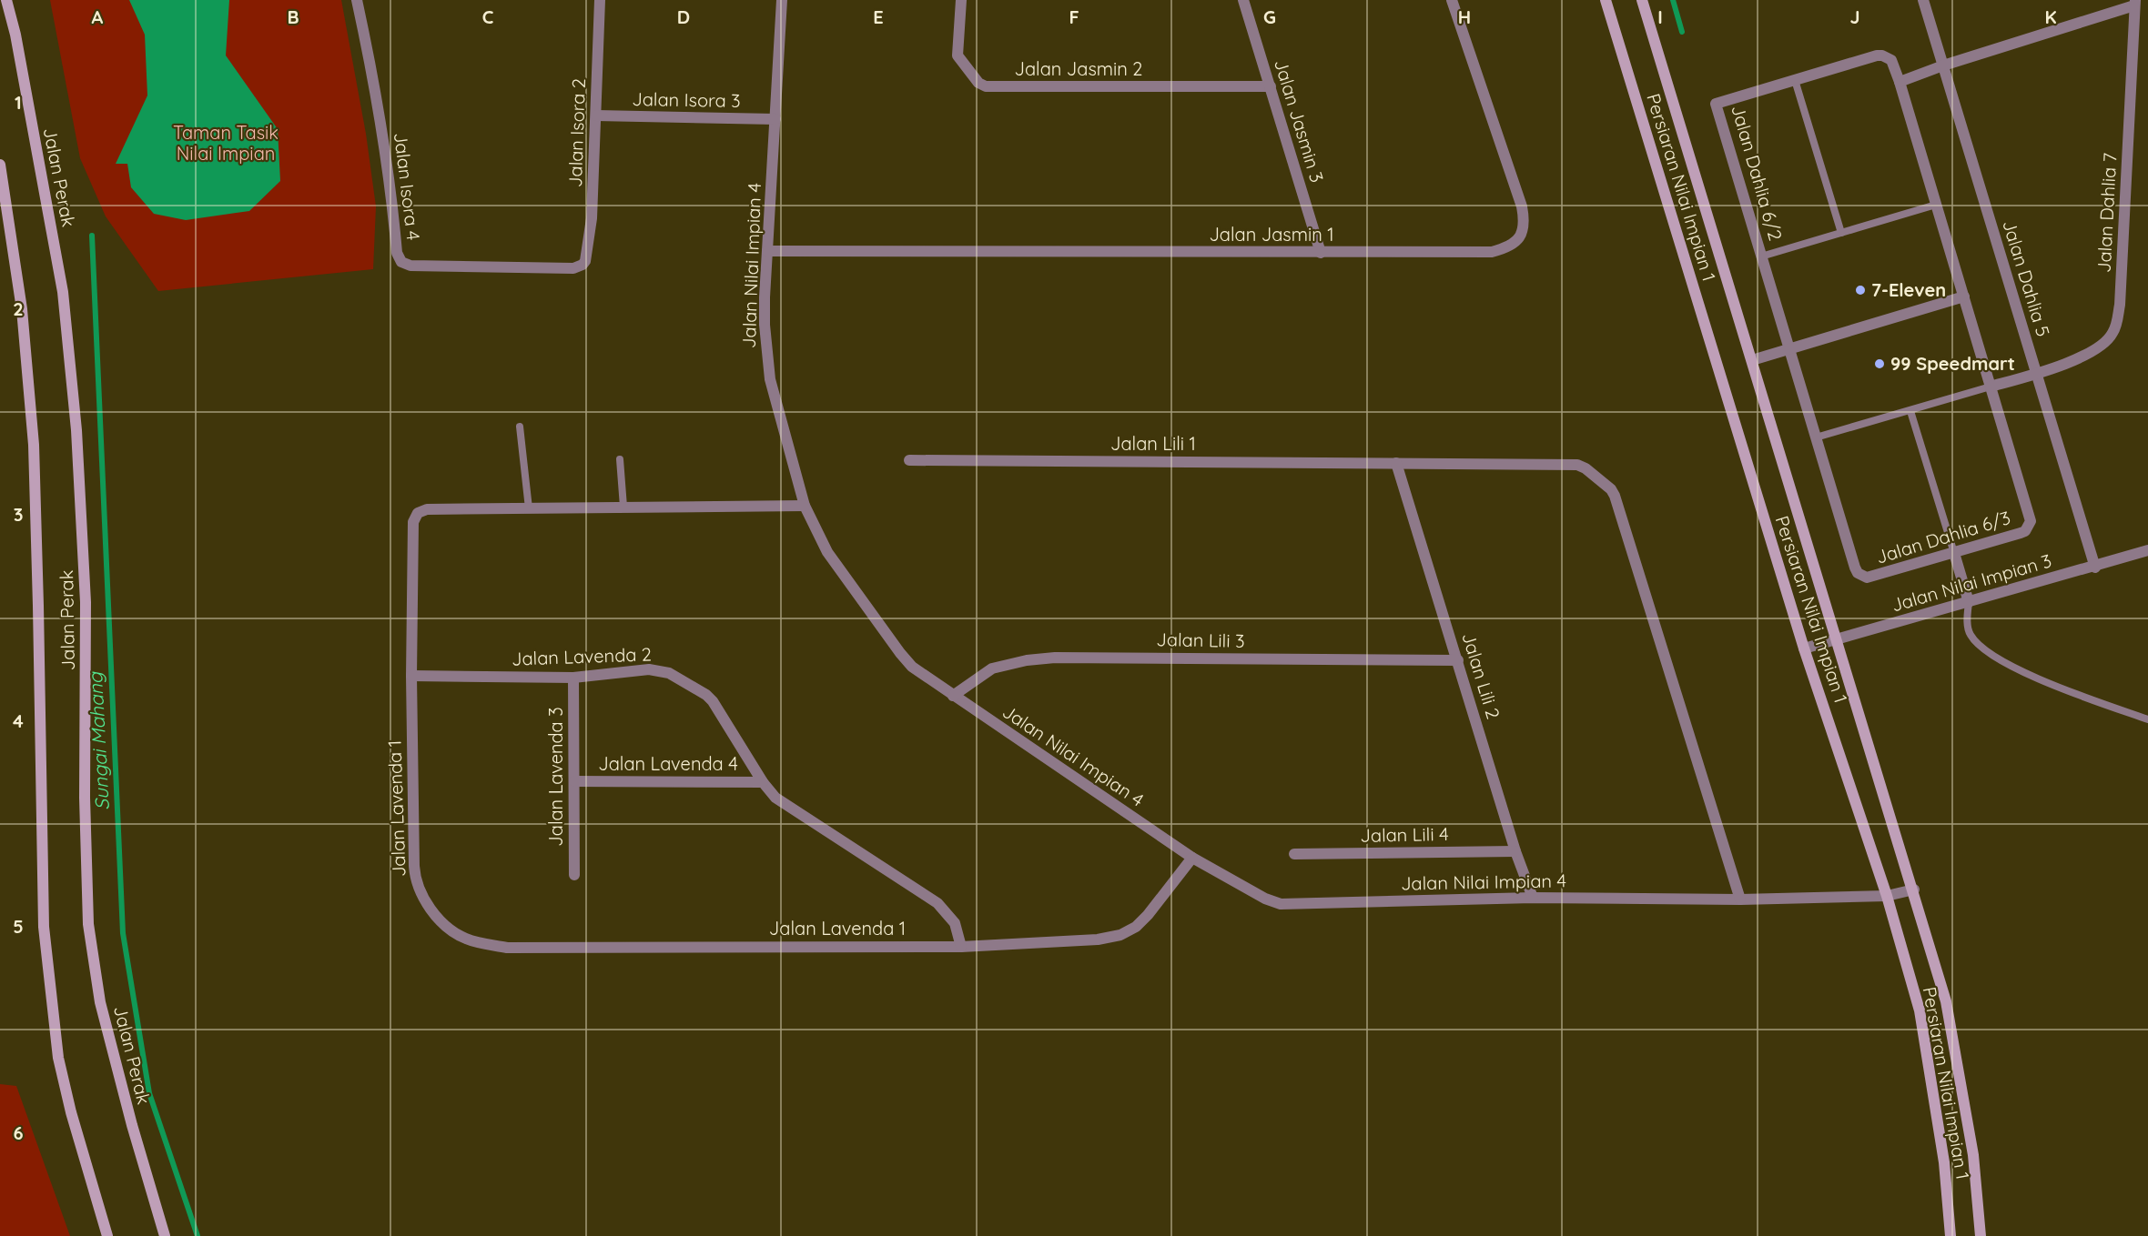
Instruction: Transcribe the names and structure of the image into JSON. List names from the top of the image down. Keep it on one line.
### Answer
{"streets":{"street":["Jalan Jasmin 2","Jalan Isora 3","Jalan Jasmin 3","Jalan Isora 2","Jalan Dahlia 6/2","Jalan Perak","Jalan Isora 4","Persiaran Nilai Impian 1","Jalan Dahlia 7","Jalan Jasmin 1","Jalan Nilai Impian 4","Jalan Dahlia 5","Jalan Lili 1","Jalan Dahlia 6/3","Jalan Nilai Impian 3","Jalan Lili 3","Jalan Lavenda 2","Jalan Lili 2","Jalan Lavenda 4","Jalan Lavenda 3","Jalan Lavenda 1","Jalan Lili 4"]},"crossings":[["Jalan Jasmin 2","Jalan Jasmin 3"],["Jalan Isora 3","Jalan Isora 2"],["Jalan Isora 3","Jalan Nilai Impian 4"],["Jalan Jasmin 3","Jalan Jasmin 1"],["Jalan Isora 2","Jalan Isora 4"],["Jalan Dahlia 6/2","Jalan Dahlia 7"],["Jalan Dahlia 6/2","Jalan Dahlia 6/3"],["Persiaran Nilai Impian 1","Jalan Nilai Impian 4"],["Persiaran Nilai Impian 1","Jalan Nilai Impian 3"],["Jalan Dahlia 7","Jalan Dahlia 5"],["Jalan Dahlia 7","Jalan Dahlia 6/3"],["Jalan Jasmin 1","Jalan Nilai Impian 4"],["Jalan Nilai Impian 4","Jalan Lili 1"],["Jalan Nilai Impian 4","Jalan Lili 3"],["Jalan Nilai Impian 4","Jalan Lili 2"],["Jalan Nilai Impian 4","Jalan Lavenda 1"],["Jalan Dahlia 5","Jalan Nilai Impian 3"],["Jalan Lili 1","Jalan Lili 2"],["Jalan Lili 3","Jalan Lili 2"],["Jalan Lavenda 2","Jalan Lavenda 4"],["Jalan Lavenda 2","Jalan Lavenda 3"],["Jalan Lavenda 2","Jalan Lavenda 1"],["Jalan Lili 2","Jalan Lili 4"],["Jalan Lavenda 4","Jalan Lavenda 3"]],"water":["Sungai Mahang"],"parks":["Taman Tasik Nilai Impian"],"places":["7-Eleven","99 Speedmart"],"grid":{"columns":["A","B","C","D","E","F","G","H","I","J","K"],"rows":["1","2","3","4","5","6"]}}
